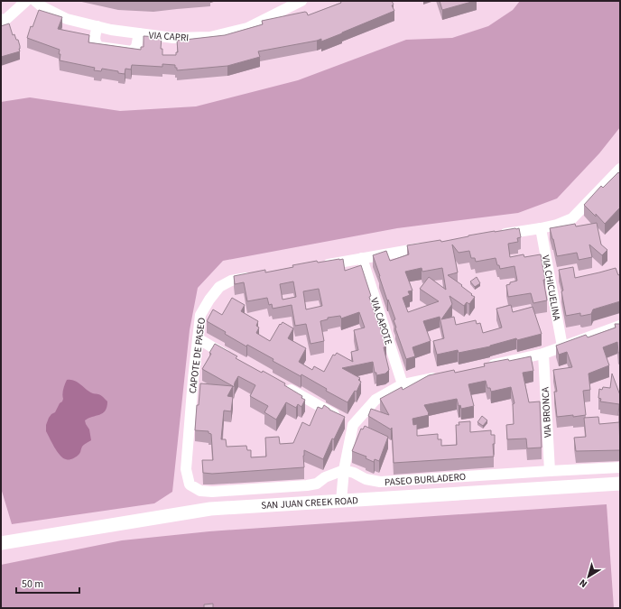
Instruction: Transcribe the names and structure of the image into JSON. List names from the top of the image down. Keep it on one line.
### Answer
{"streets":{"main road":["SAN JUAN CREEK ROAD"],"street":["VIA CAPRI","VIA CHICUELINA","VIA CAPOTE","CAPOTE DE PASEO","VIA BRONCA","PASEO BURLADERO"]},"crossings":[["CAPOTE DE PASEO","PASEO BURLADERO"],["VIA BRONCA","PASEO BURLADERO"]],"scale_bar":"50 m","north":"bottom left"}
